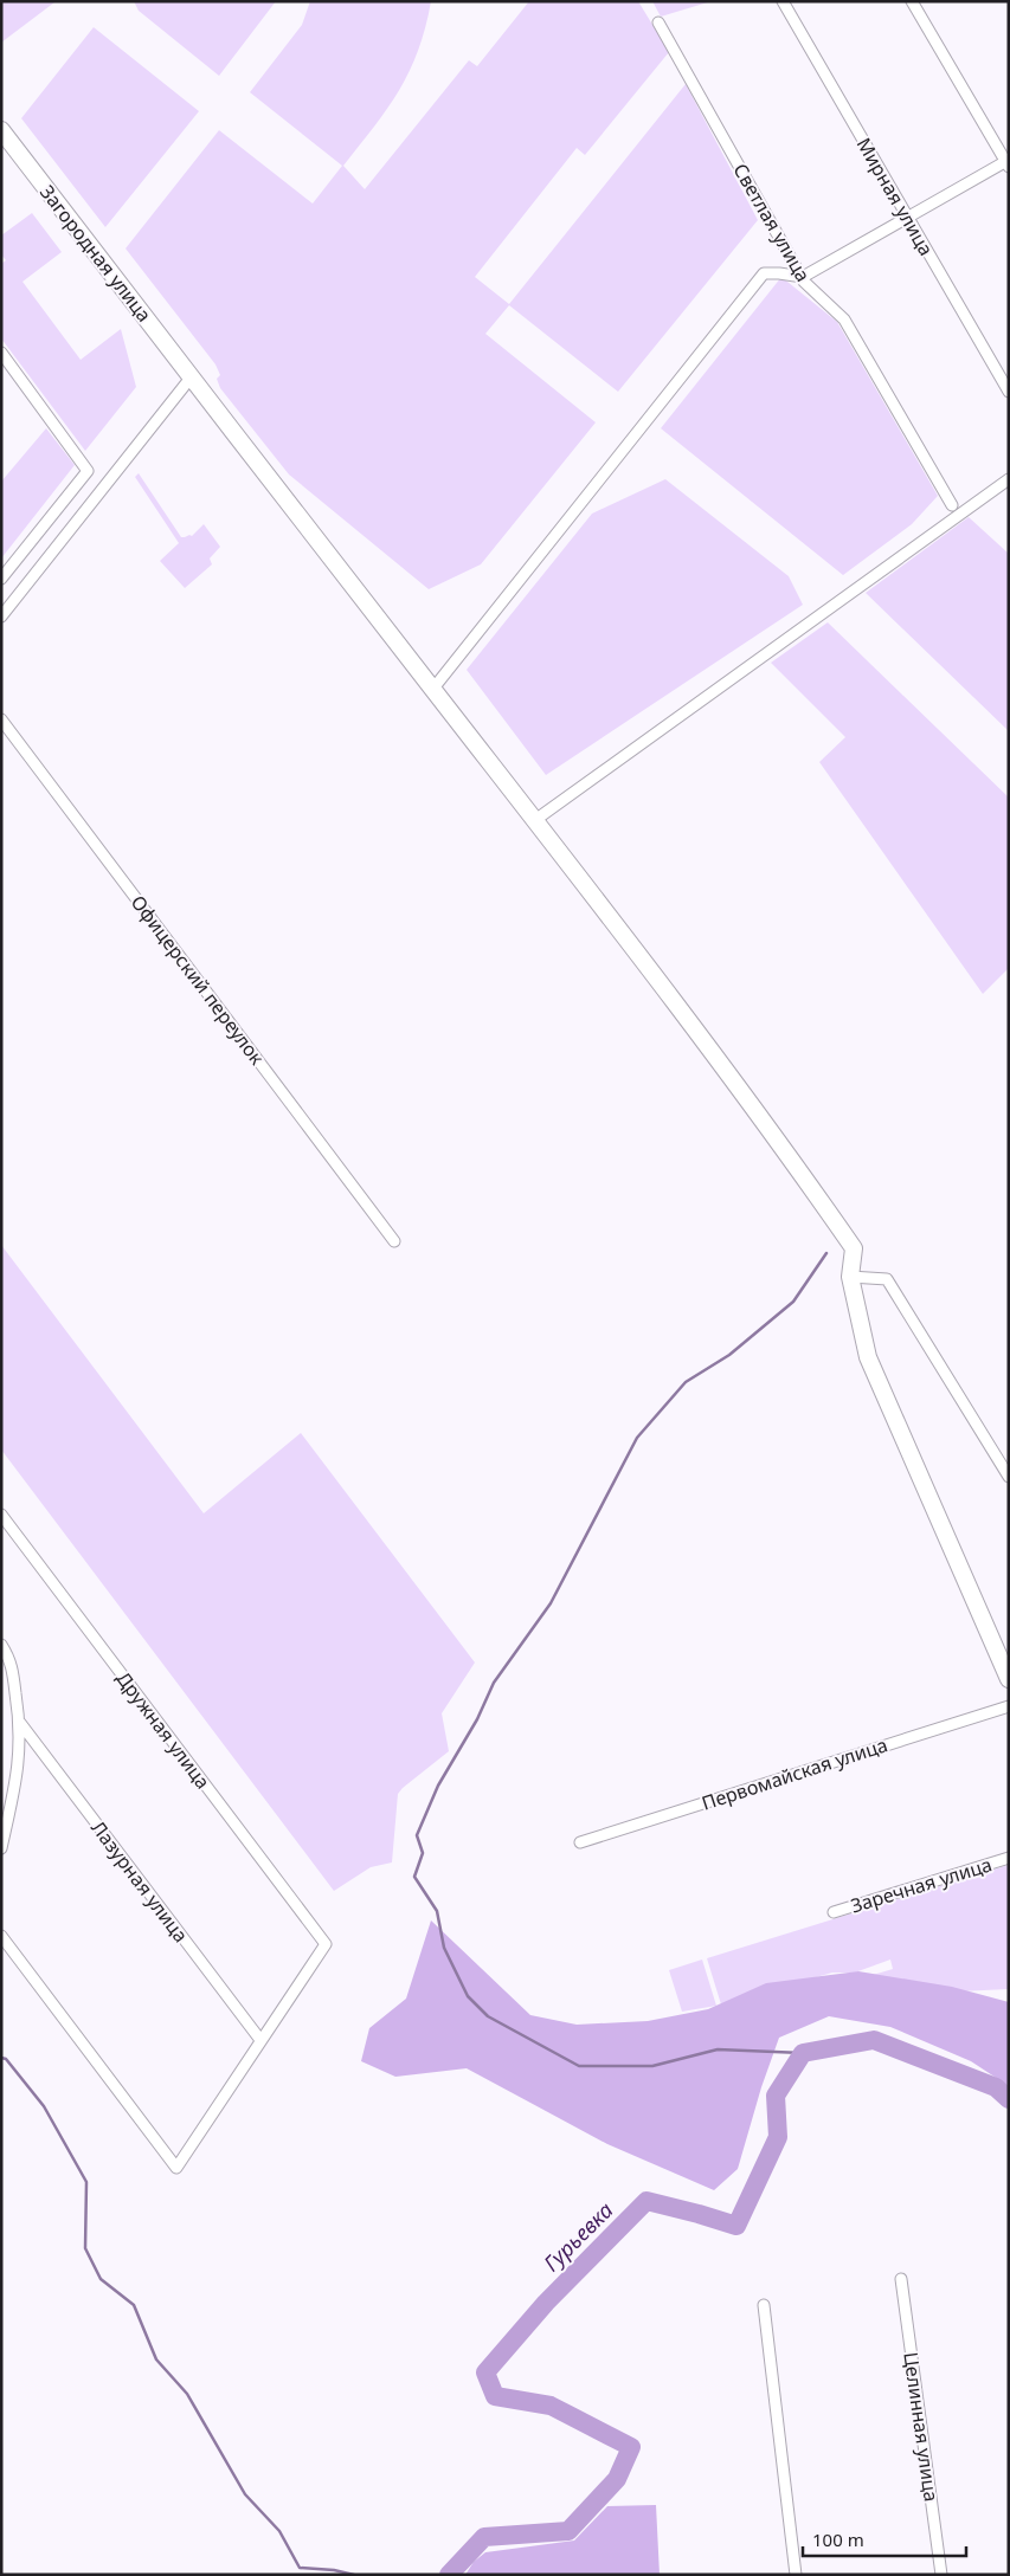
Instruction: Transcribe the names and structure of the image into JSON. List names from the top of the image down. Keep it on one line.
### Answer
{"streets":{"street":["Мирная улица","Светлая улица","Загородная улица","Офицерский переулок","Дружная улица","Первомайская улица","Лазурная улица","Заречная улица","Целинная улица"]},"water":["Гурьевка"],"scale_bar":"100 m"}
